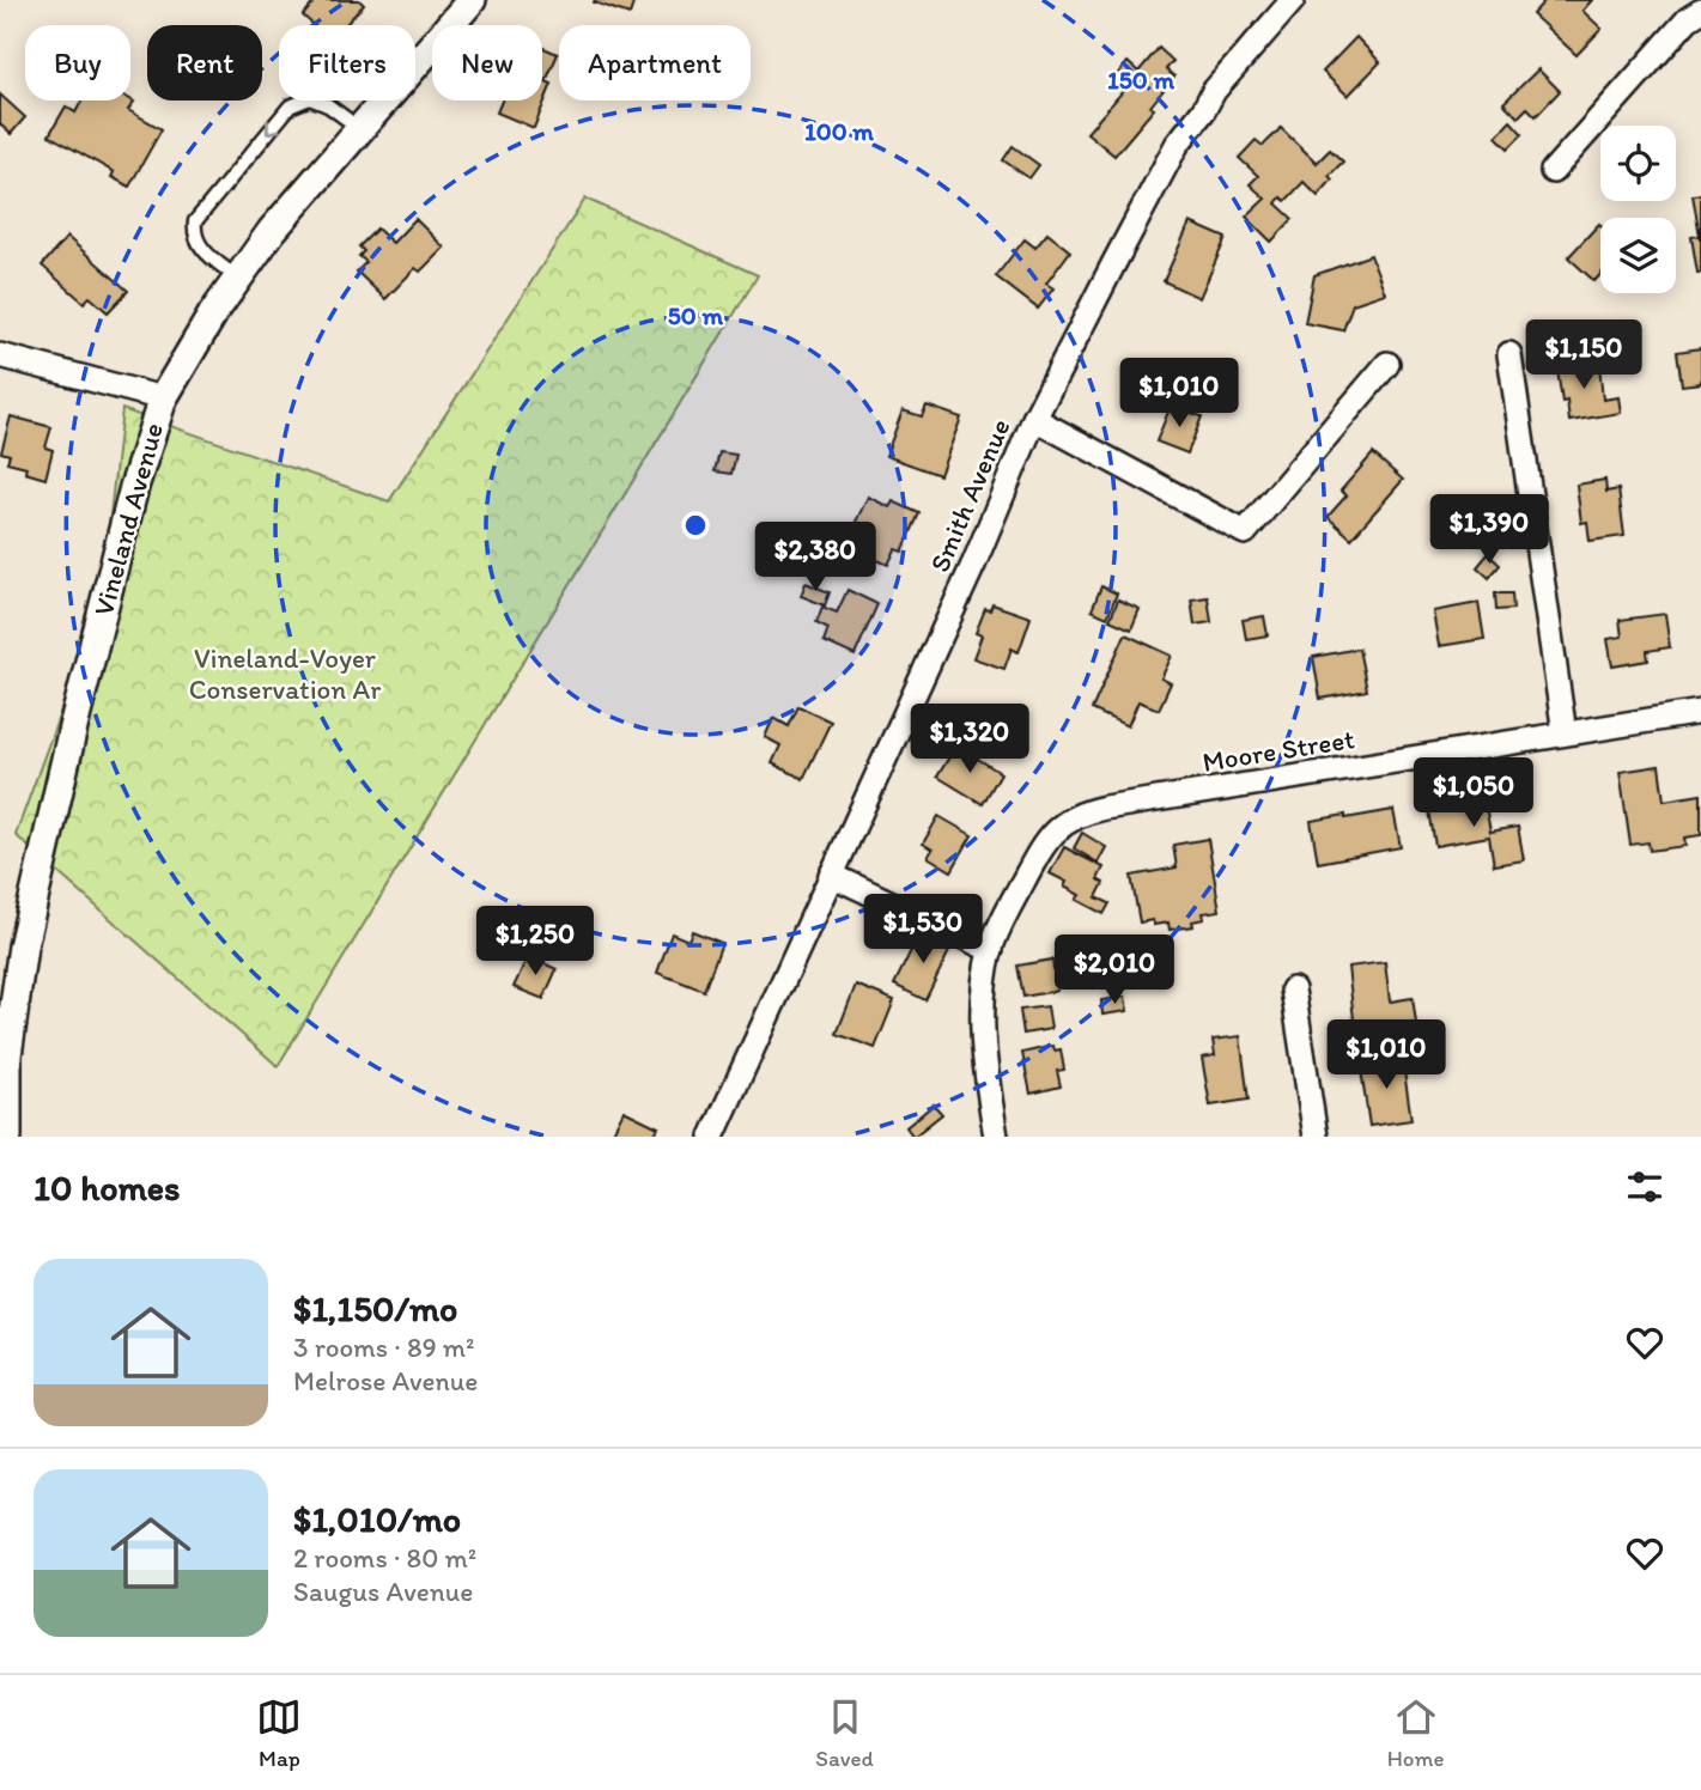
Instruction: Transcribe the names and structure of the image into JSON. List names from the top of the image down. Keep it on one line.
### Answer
{"streets":{"street":["Smith Avenue","Vineland Avenue","Moore Street"]},"parks":["Vineland-Voyer Conservation Ar"],"page":{"chip":["Buy","Rent","Filters","New","Apartment"],"price":["$1,150","$1,010","$1,390","$2,380","$1,320","$1,050","$1,530","$1,250","$2,010","$1,010"],"heading":"10 homes","list":[{"name":"$1,150/mo","note":"3 rooms · 89 m² · Melrose Avenue"},{"name":"$1,010/mo","note":"2 rooms · 80 m² · Saugus Avenue"}],"tabs":["Map","Saved","Home"]},"rings":["150 m","100 m","50 m"]}
